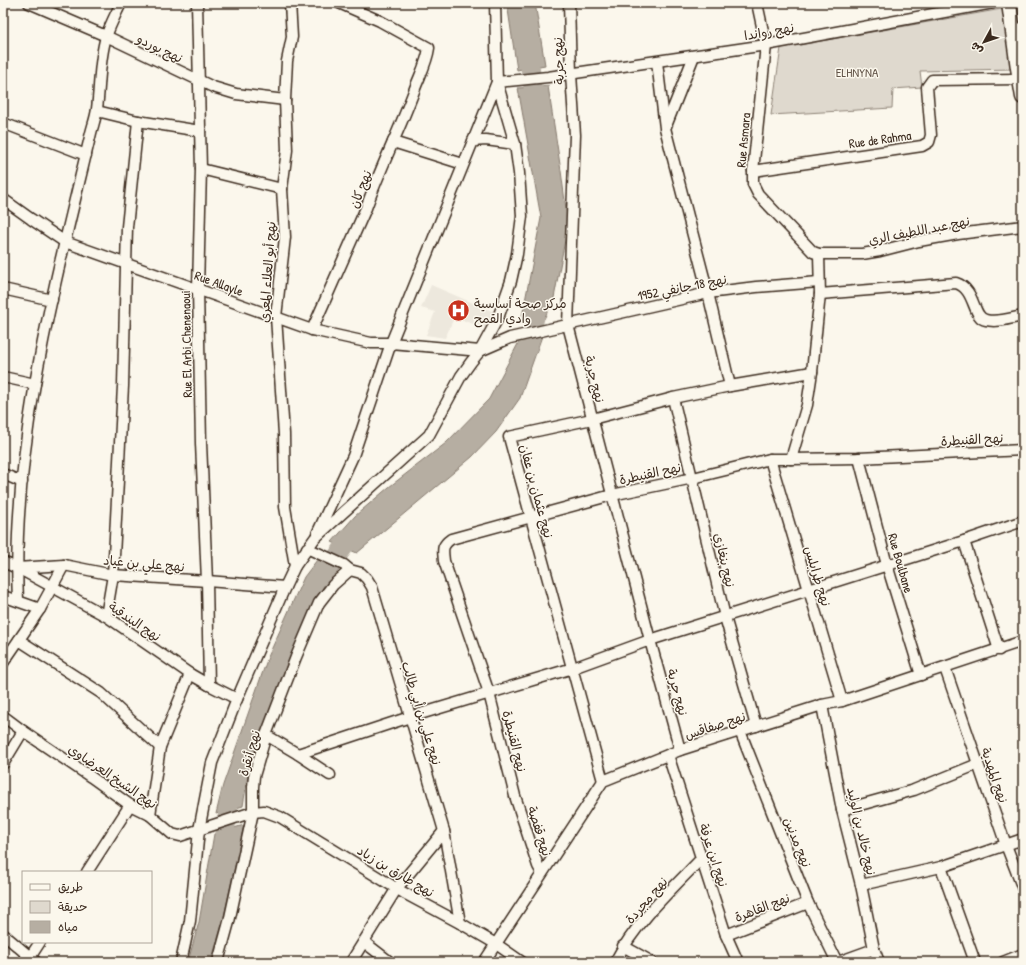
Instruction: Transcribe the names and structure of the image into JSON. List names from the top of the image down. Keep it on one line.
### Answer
{"streets":{"street":["نهج رواندا","نهج بوردو","نهج جربة","Rue de Rahma","Rue Asmara","نهج كان","نهج عبد اللطيف الري","نهج أبو العلاء المعري","Rue Allayle","نهج 18 جانفي 1952","Rue El Arbi Chenenaoui","نهح القنيطرة","نهج عثمان بن عفان","نهج بنغازي","نهج علي بن عياد","Rue Boulbane","نهج طرابلس","نهج البندقية","نهج علي بن أبي طالب","نهج صفاقس","نهج القنيطرة","نهج أنقرة","نهج المهدية","نهج الشيخ العرضاوي","نهج قفصة","نهج خالد بن الوليد","نهج مدنين","نهج ابن عرفة","نهج طارق بن زياد","نهج مجردة","نهج القاهرة"]},"crossings":[["نهج رواندا","نهج جربة"],["نهج رواندا","Rue Asmara"],["نهج بوردو","نهج أبو العلاء المعري"],["نهج بوردو","Rue El Arbi Chenenaoui"],["نهج جربة","نهج 18 جانفي 1952"],["نهج جربة","نهح القنيطرة"],["نهج جربة","نهج عثمان بن عفان"],["نهج جربة","نهج صفاقس"],["Rue de Rahma","Rue Asmara"],["Rue Asmara","نهج عبد اللطيف الري"],["نهج كان","Rue Allayle"],["نهج أبو العلاء المعري","Rue Allayle"],["Rue Allayle","نهج 18 جانفي 1952"],["Rue Allayle","Rue El Arbi Chenenaoui"],["Rue El Arbi Chenenaoui","نهج علي بن عياد"],["Rue El Arbi Chenenaoui","نهج البندقية"],["نهح القنيطرة","نهج عثمان بن عفان"],["نهح القنيطرة","نهج بنغازي"],["نهح القنيطرة","Rue Boulbane"],["نهح القنيطرة","نهج طرابلس"],["نهح القنيطرة","نهج القنيطرة"],["نهج عثمان بن عفان","نهج بنغازي"],["نهج عثمان بن عفان","نهج صفاقس"],["نهج بنغازي","نهج صفاقس"],["نهج علي بن عياد","نهج البندقية"],["Rue Boulbane","نهج صفاقس"],["نهج طرابلس","نهج صفاقس"],["نهج علي بن أبي طالب","نهج أنقرة"],["نهج علي بن أبي طالب","نهج طارق بن زياد"],["نهج صفاقس","نهج المهدية"],["نهج صفاقس","نهج خالد بن الوليد"],["نهج صفاقس","نهج مدنين"],["نهج صفاقس","نهج ابن عرفة"],["نهج القنيطرة","نهج قفصة"],["نهج أنقرة","نهج الشيخ العرضاوي"],["نهج أنقرة","نهج طارق بن زياد"],["نهج الشيخ العرضاوي","نهج طارق بن زياد"],["نهج مدنين","نهج القاهرة"],["نهج ابن عرفة","نهج مجردة"],["نهج ابن عرفة","نهج القاهرة"]],"parks":["ELHNYNA"],"places":{"hospital":["مركز صحة أساسية وادي القمح"]},"legend":["طريق","حديقة","مياه"],"north":"bottom left"}
